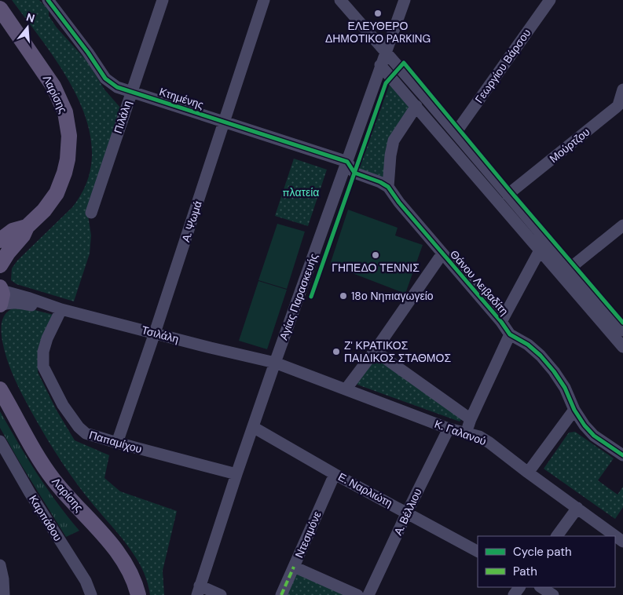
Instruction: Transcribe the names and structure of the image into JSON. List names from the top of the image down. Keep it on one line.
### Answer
{"streets":{"main road":["Λαρίσης"],"street":["Γεωργίου Βάρσου","Κτημένης","Πιλάλη","Μούρτζου","Α. Ψωμά","Θάνου Λειβαδίτη","Αγίας Παρασκευής","Τσιλάλη","Κ. Γαλανού","Παπαμίχου","Ε. Ναρλιώτη","Α. Βέλλιου","Καρπάθου","Ντεσιμόνε"]},"crossings":[["Κτημένης","Πιλάλη"],["Κτημένης","Α. Ψωμά"],["Κτημένης","Θάνου Λειβαδίτη"],["Κτημένης","Αγίας Παρασκευής"],["Α. Ψωμά","Τσιλάλη"],["Α. Ψωμά","Παπαμίχου"],["Θάνου Λειβαδίτη","Αγίας Παρασκευής"],["Αγίας Παρασκευής","Τσιλάλη"],["Αγίας Παρασκευής","Κ. Γαλανού"],["Αγίας Παρασκευής","Παπαμίχου"],["Αγίας Παρασκευής","Ε. Ναρλιώτη"],["Τσιλάλη","Κ. Γαλανού"],["Τσιλάλη","Παπαμίχου"],["Κ. Γαλανού","Α. Βέλλιου"],["Ε. Ναρλιώτη","Α. Βέλλιου"],["Ε. Ναρλιώτη","Ντεσιμόνε"]],"parks":["πλατεία"],"places":["ΕΛΕΥΘΕΡΟ ΔΗΜΟΤΙΚΟ PARKING","ΓΗΠΕΔΟ ΤΕΝΝΙΣ","18ο Νηπιαγωγείο","Ζ' ΚΡΑΤΙΚΟΣ ΠΑΙΔΙΚΟΣ ΣΤΑΘΜΟΣ"],"legend":["Cycle path","Path"],"north":"top"}
